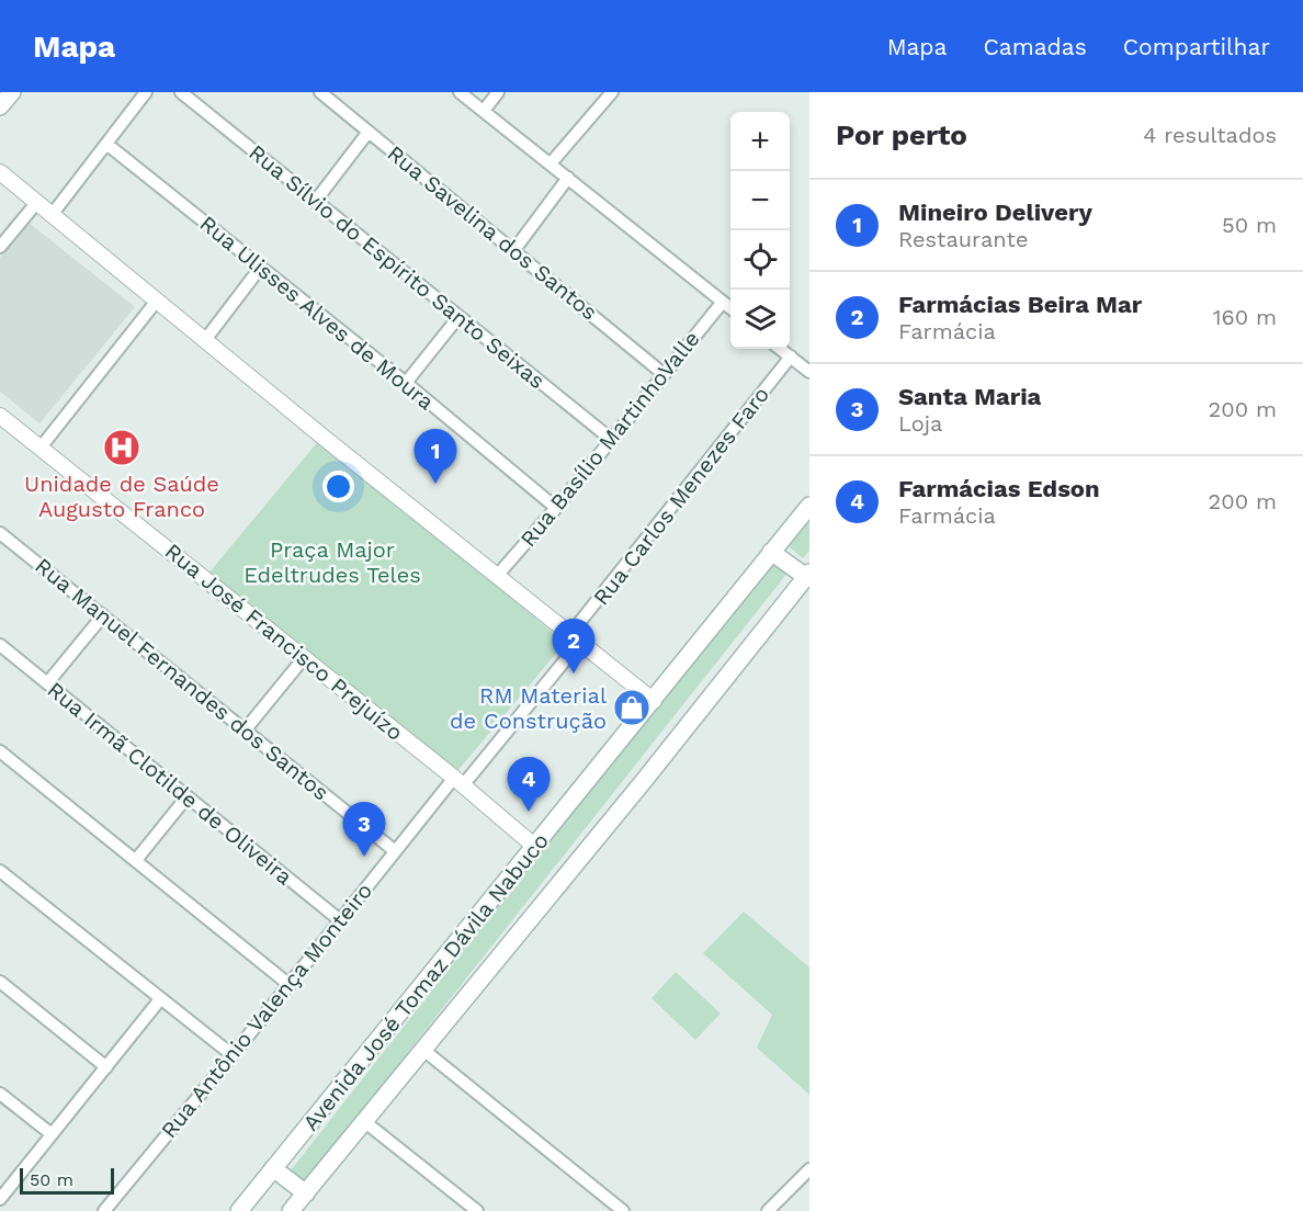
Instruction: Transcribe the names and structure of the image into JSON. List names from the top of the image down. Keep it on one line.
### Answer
{"streets":{"main road":["Avenida José Tomaz Dávila Nabuco"],"street":["Rua Savelina dos Santos","Rua Sílvio do Espírito Santo Seixas","Rua Ulisses Alves de Moura","Rua Basílio MartinhoValle","Rua Carlos Menezes Faro","Rua José Francisco Prejuízo","Rua Manuel Fernandes dos Santos","Rua Irmã Clotilde de Oliveira","Rua Antônio Valença Monteiro"]},"crossings":[["Rua Savelina dos Santos","Rua Basílio MartinhoValle"],["Rua Sílvio do Espírito Santo Seixas","Rua Basílio MartinhoValle"],["Rua Ulisses Alves de Moura","Rua Basílio MartinhoValle"],["Rua Carlos Menezes Faro","Rua José Francisco Prejuízo"],["Rua Carlos Menezes Faro","Rua Antônio Valença Monteiro"],["Rua José Francisco Prejuízo","Avenida José Tomaz Dávila Nabuco"],["Rua José Francisco Prejuízo","Rua Antônio Valença Monteiro"],["Rua Manuel Fernandes dos Santos","Rua Antônio Valença Monteiro"],["Rua Irmã Clotilde de Oliveira","Rua Antônio Valença Monteiro"]],"parks":["Praça Major Edeltrudes Teles"],"places":{"hospital":["Unidade de Saúde Augusto Franco"],"shop":["RM Material de Construção"]},"scale_bar":"50 m","page":{"header":"Mapa","nav":["Mapa","Camadas","Compartilhar"],"heading":["Por perto","4 resultados"],"map_buttons":["+","−"],"list":[{"mark":"1","name":"Mineiro Delivery","note":"Restaurante","value":"50 m"},{"mark":"2","name":"Farmácias Beira Mar","note":"Farmácia","value":"160 m"},{"mark":"3","name":"Santa Maria","note":"Loja","value":"200 m"},{"mark":"4","name":"Farmácias Edson","note":"Farmácia","value":"200 m"}],"pins":["1","2","4","3"],"scale":"50 m"}}
